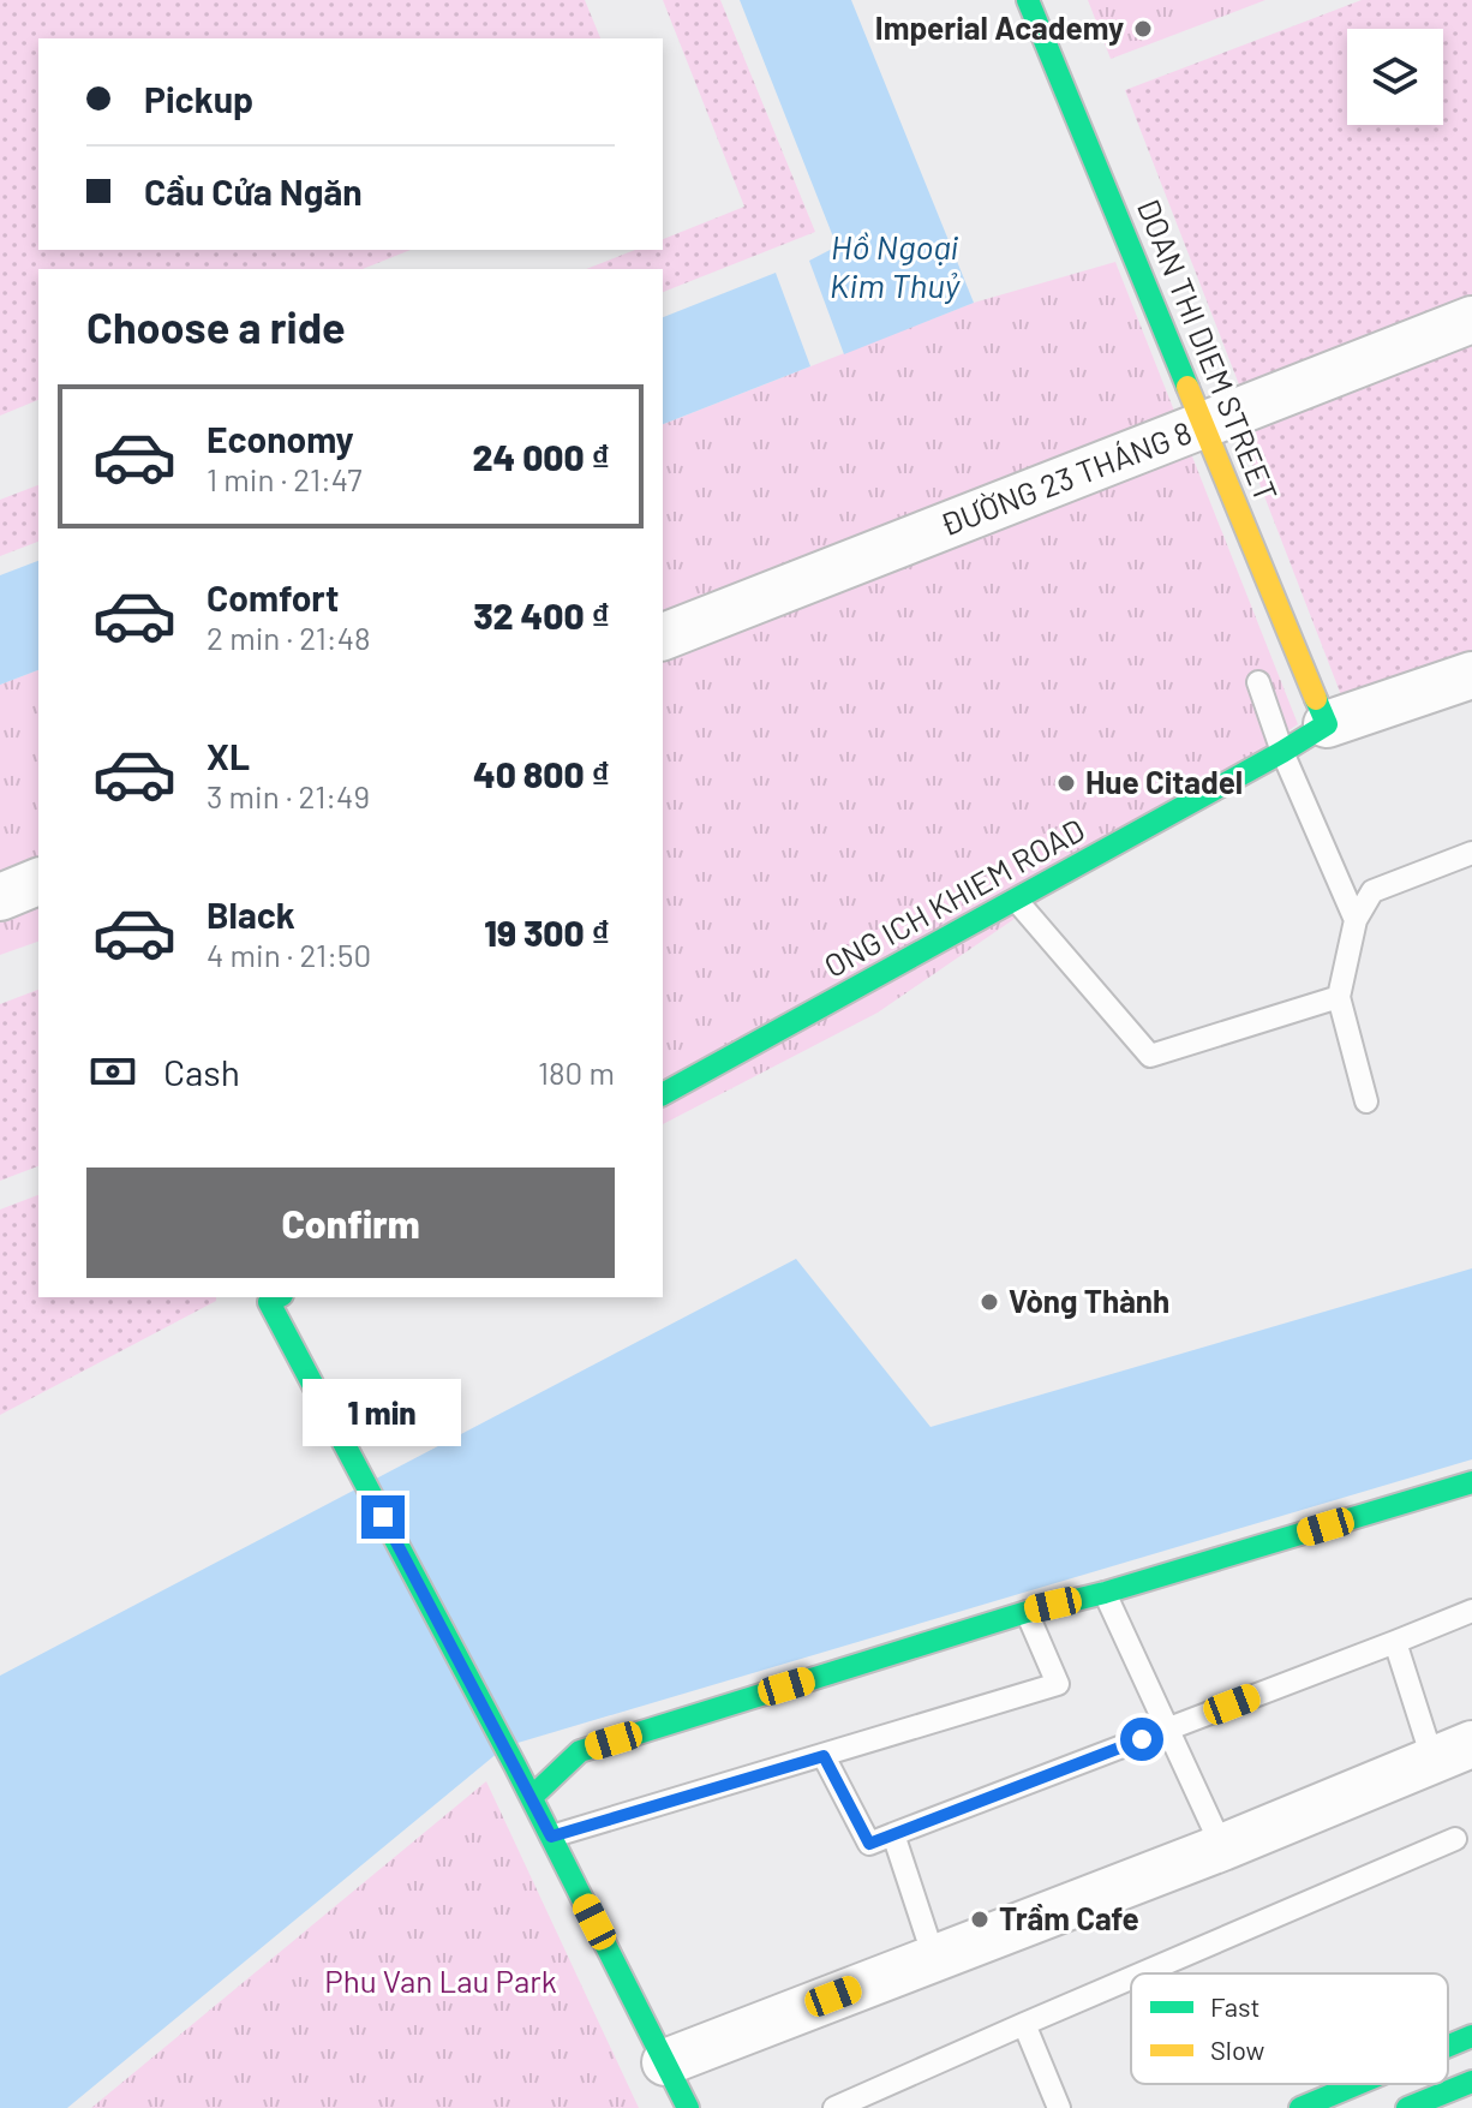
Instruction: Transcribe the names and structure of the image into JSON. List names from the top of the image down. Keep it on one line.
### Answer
{"streets":{"street":["DOAN THI DIEM STREET","ĐƯỜNG 23 THÁNG 8","ONG ICH KHIEM ROAD"]},"crossings":[["DOAN THI DIEM STREET","ĐƯỜNG 23 THÁNG 8"],["DOAN THI DIEM STREET","ONG ICH KHIEM ROAD"]],"water":["Hồ Ngoại Kim Thuỷ"],"parks":["Phu Van Lau Park"],"places":["Imperial Academy","Hue Citadel","Vòng Thành","Trầm Cafe"],"legend":["Fast","Slow"],"page":{"banner":["Pickup","Cầu Cửa Ngăn"],"heading":"Choose a ride","list":[{"name":"Economy","note":"1 min · 21:47","value":"24 000 ₫"},{"name":"Comfort","note":"2 min · 21:48","value":"32 400 ₫"},{"name":"XL","note":"3 min · 21:49","value":"40 800 ₫"},{"name":"Black","note":"4 min · 21:50","value":"19 300 ₫"}],"pay":["Cash","180 m"],"buttons":"Confirm","bubble":"1 min"}}
